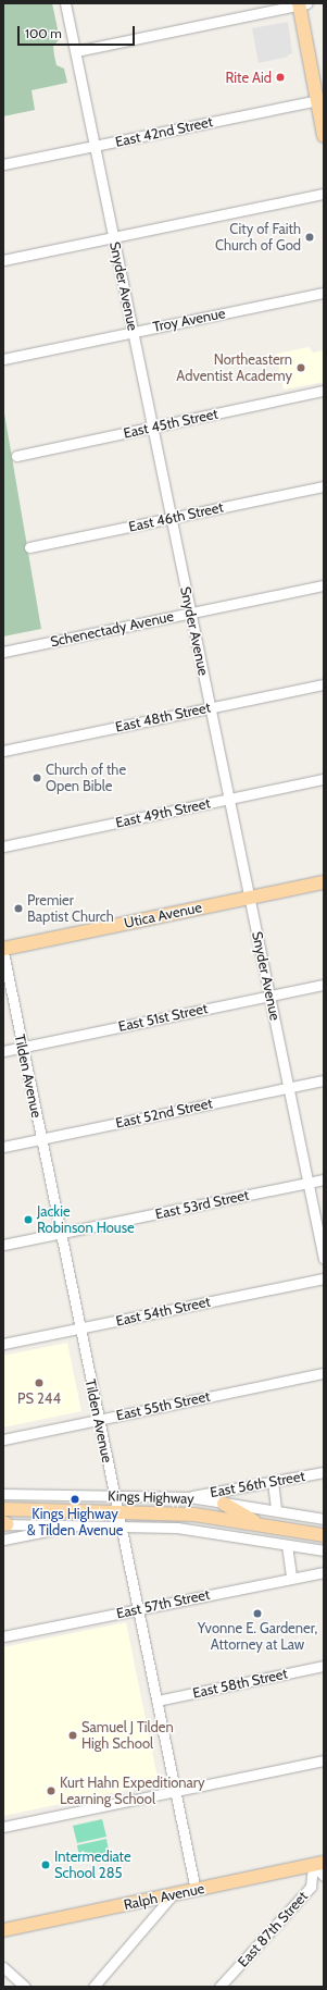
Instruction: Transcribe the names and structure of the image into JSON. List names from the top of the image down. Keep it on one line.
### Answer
{"streets":{"main road":["Utica Avenue","Kings Highway","Ralph Avenue"],"street":["East 42nd Street","Snyder Avenue","Troy Avenue","East 45th Street","East 46th Street","Schenectady Avenue","East 48th Street","East 49th Street","East 51st Street","Tilden Avenue","East 52nd Street","East 53rd Street","East 54th Street","East 55th Street","East 56th Street","East 57th Street","East 58th Street","East 87th Street"]},"crossings":[["East 42nd Street","Snyder Avenue"],["Snyder Avenue","Troy Avenue"],["Snyder Avenue","East 45th Street"],["Snyder Avenue","East 46th Street"],["Snyder Avenue","Schenectady Avenue"],["Snyder Avenue","East 48th Street"],["Snyder Avenue","East 49th Street"],["Snyder Avenue","Utica Avenue"],["Snyder Avenue","East 51st Street"],["Snyder Avenue","East 52nd Street"],["Snyder Avenue","East 53rd Street"],["East 51st Street","Tilden Avenue"],["Tilden Avenue","East 52nd Street"],["Tilden Avenue","East 53rd Street"],["Tilden Avenue","East 54th Street"],["Tilden Avenue","East 55th Street"],["Tilden Avenue","Kings Highway"],["Tilden Avenue","East 57th Street"],["Tilden Avenue","East 58th Street"],["Tilden Avenue","Ralph Avenue"],["East 56th Street","Kings Highway"],["Ralph Avenue","East 87th Street"]],"places":["Rite Aid","City of Faith Church of God","Northeastern Adventist Academy","Church of the Open Bible","Premier Baptist Church","Jackie Robinson House","PS 244","Kings Highway & Tilden Avenue","Yvonne E. Gardener, Attorney at Law","Samuel J Tilden High School","Kurt Hahn Expeditionary Learning School","Intermediate School 285"],"scale_bar":"100 m"}
